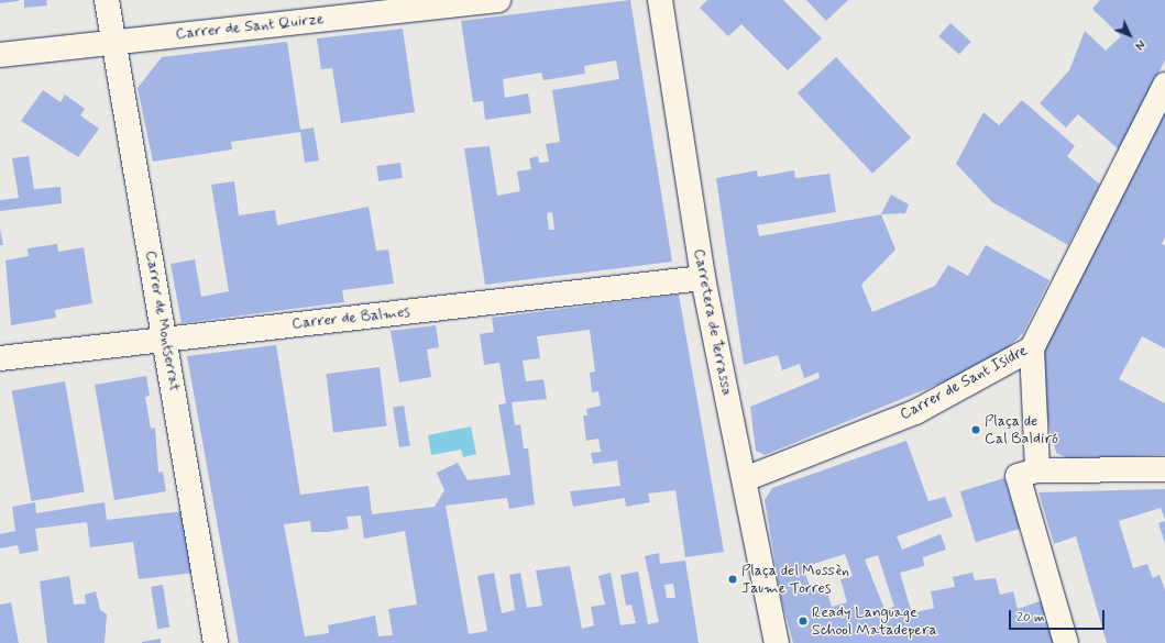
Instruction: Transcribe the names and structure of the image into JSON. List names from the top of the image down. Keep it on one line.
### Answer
{"streets":{"street":["Carrer de Sant Quirze","Carrer de Balmes","Carrer de Montserrat","Carretera de Terrassa","Carrer de Sant Isidre"]},"crossings":[["Carrer de Sant Quirze","Carrer de Montserrat"],["Carrer de Balmes","Carrer de Montserrat"],["Carrer de Balmes","Carretera de Terrassa"],["Carretera de Terrassa","Carrer de Sant Isidre"]],"places":["Plaça de Cal Baldiró","Plaça del Mossèn Jaume Torres","Ready Language School Matadepera"],"scale_bar":"20 m","north":"bottom right"}
